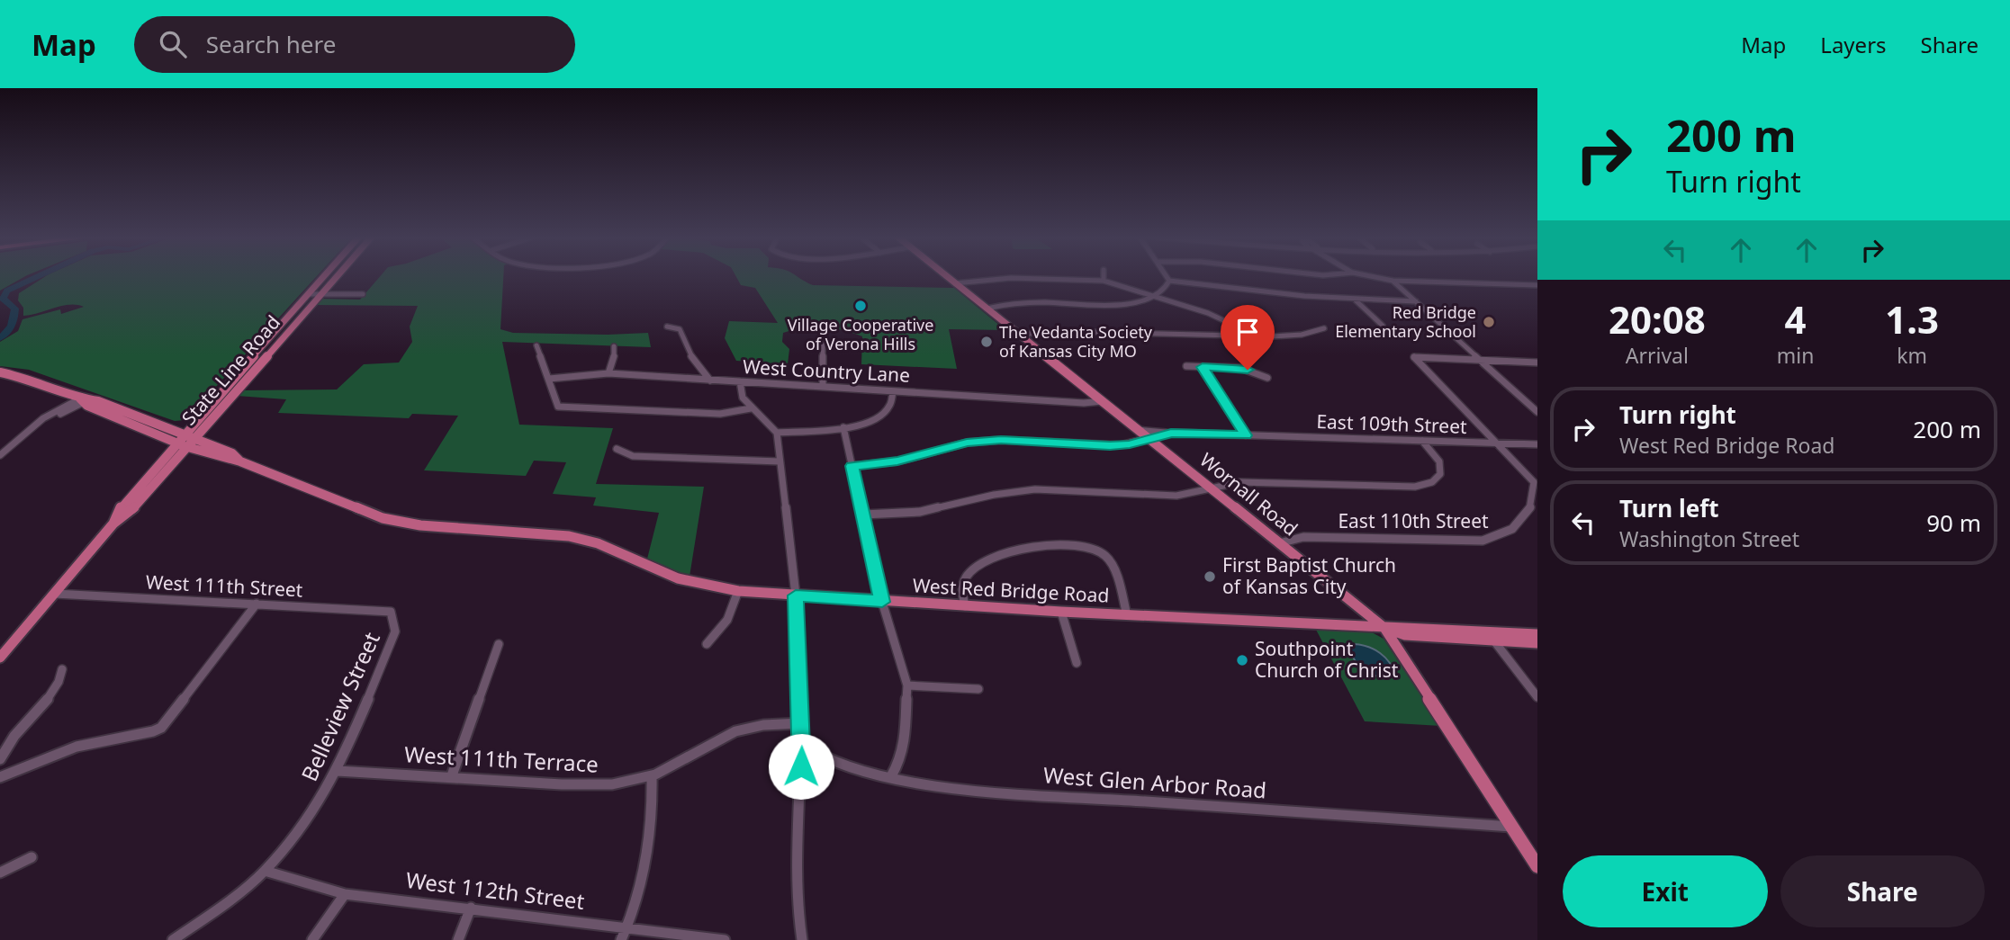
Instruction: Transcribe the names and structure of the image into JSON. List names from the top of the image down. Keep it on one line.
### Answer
{"streets":{"main road":["State Line Road","Wornall Road","West Red Bridge Road"],"street":["West Country Lane","East 109th Street","East 110th Street","West 111th Street","Belleview Street","West 111th Terrace","West Glen Arbor Road","West 112th Street"]},"crossings":[["State Line Road","West 111th Street"],["State Line Road","West Red Bridge Road"],["West Country Lane","Wornall Road"],["East 109th Street","East 110th Street"],["Wornall Road","East 110th Street"],["Wornall Road","West Red Bridge Road"],["Wornall Road","West Glen Arbor Road"],["West 111th Street","Belleview Street"],["Belleview Street","West 111th Terrace"],["Belleview Street","West 112th Street"]],"places":["Village Cooperative of Verona Hills","Red Bridge Elementary School","The Vedanta Society of Kansas City MO","First Baptist Church of Kansas City","Southpoint Church of Christ"],"page":{"header":"Map","search":"Search here","nav":["Map","Layers","Share"],"turn":["200 m","Turn right"],"eta":["20:08","Arrival","4","min","1.3","km"],"list":[{"name":"Turn right","note":"West Red Bridge Road","value":"200 m"},{"name":"Turn left","note":"Washington Street","value":"90 m"}],"buttons":["Exit","Share"]}}
